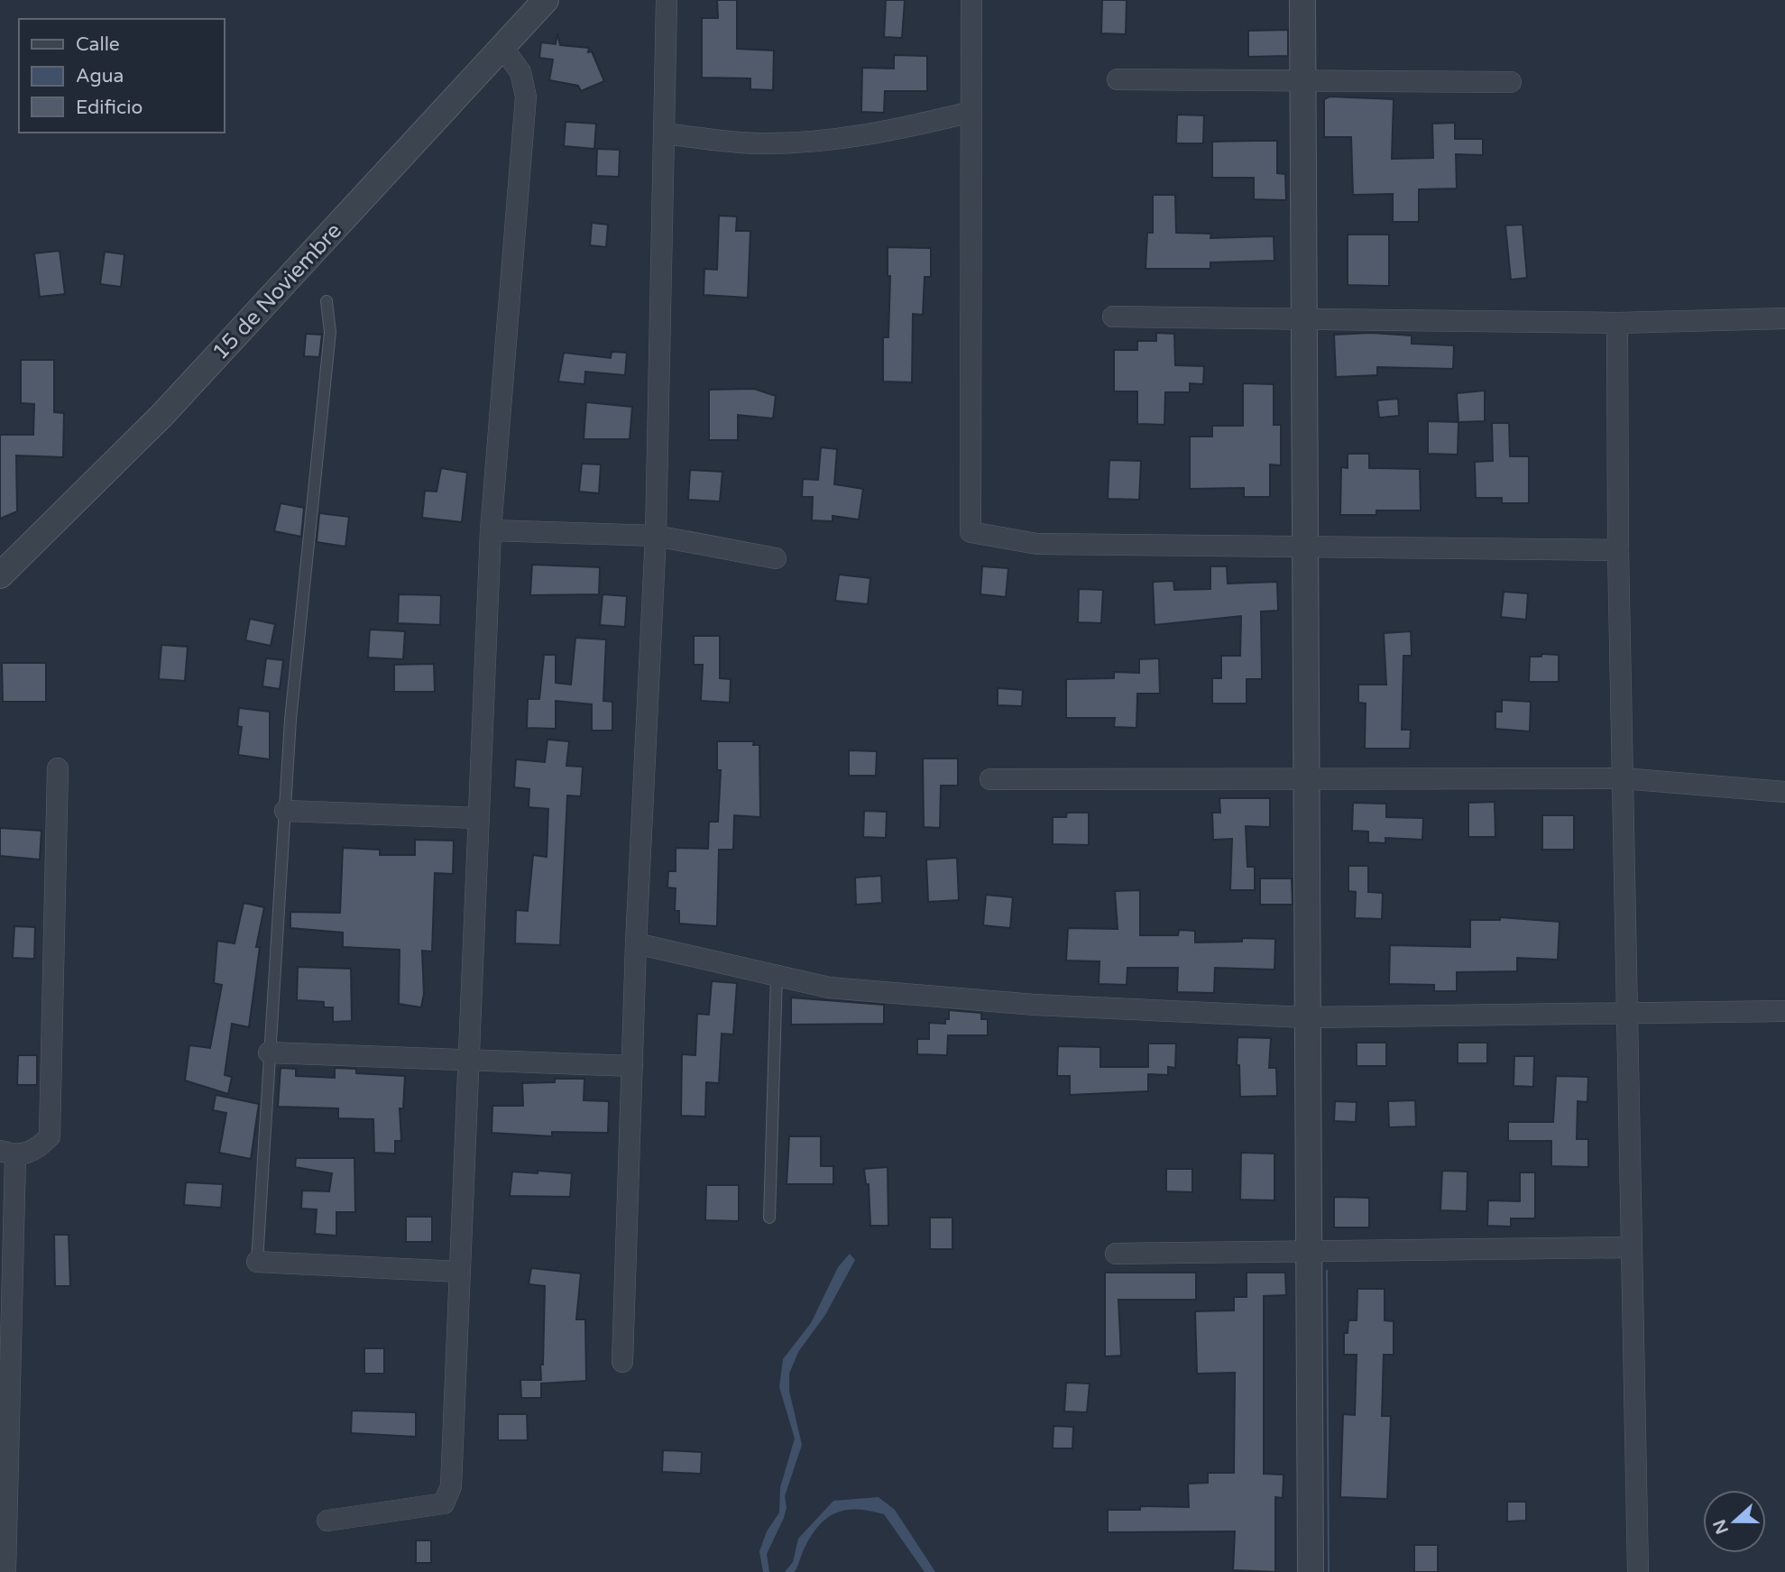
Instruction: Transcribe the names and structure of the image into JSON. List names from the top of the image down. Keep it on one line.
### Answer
{"streets":{"street":["15 de Noviembre"]},"legend":["Calle","Agua","Edificio"],"north":"left"}
